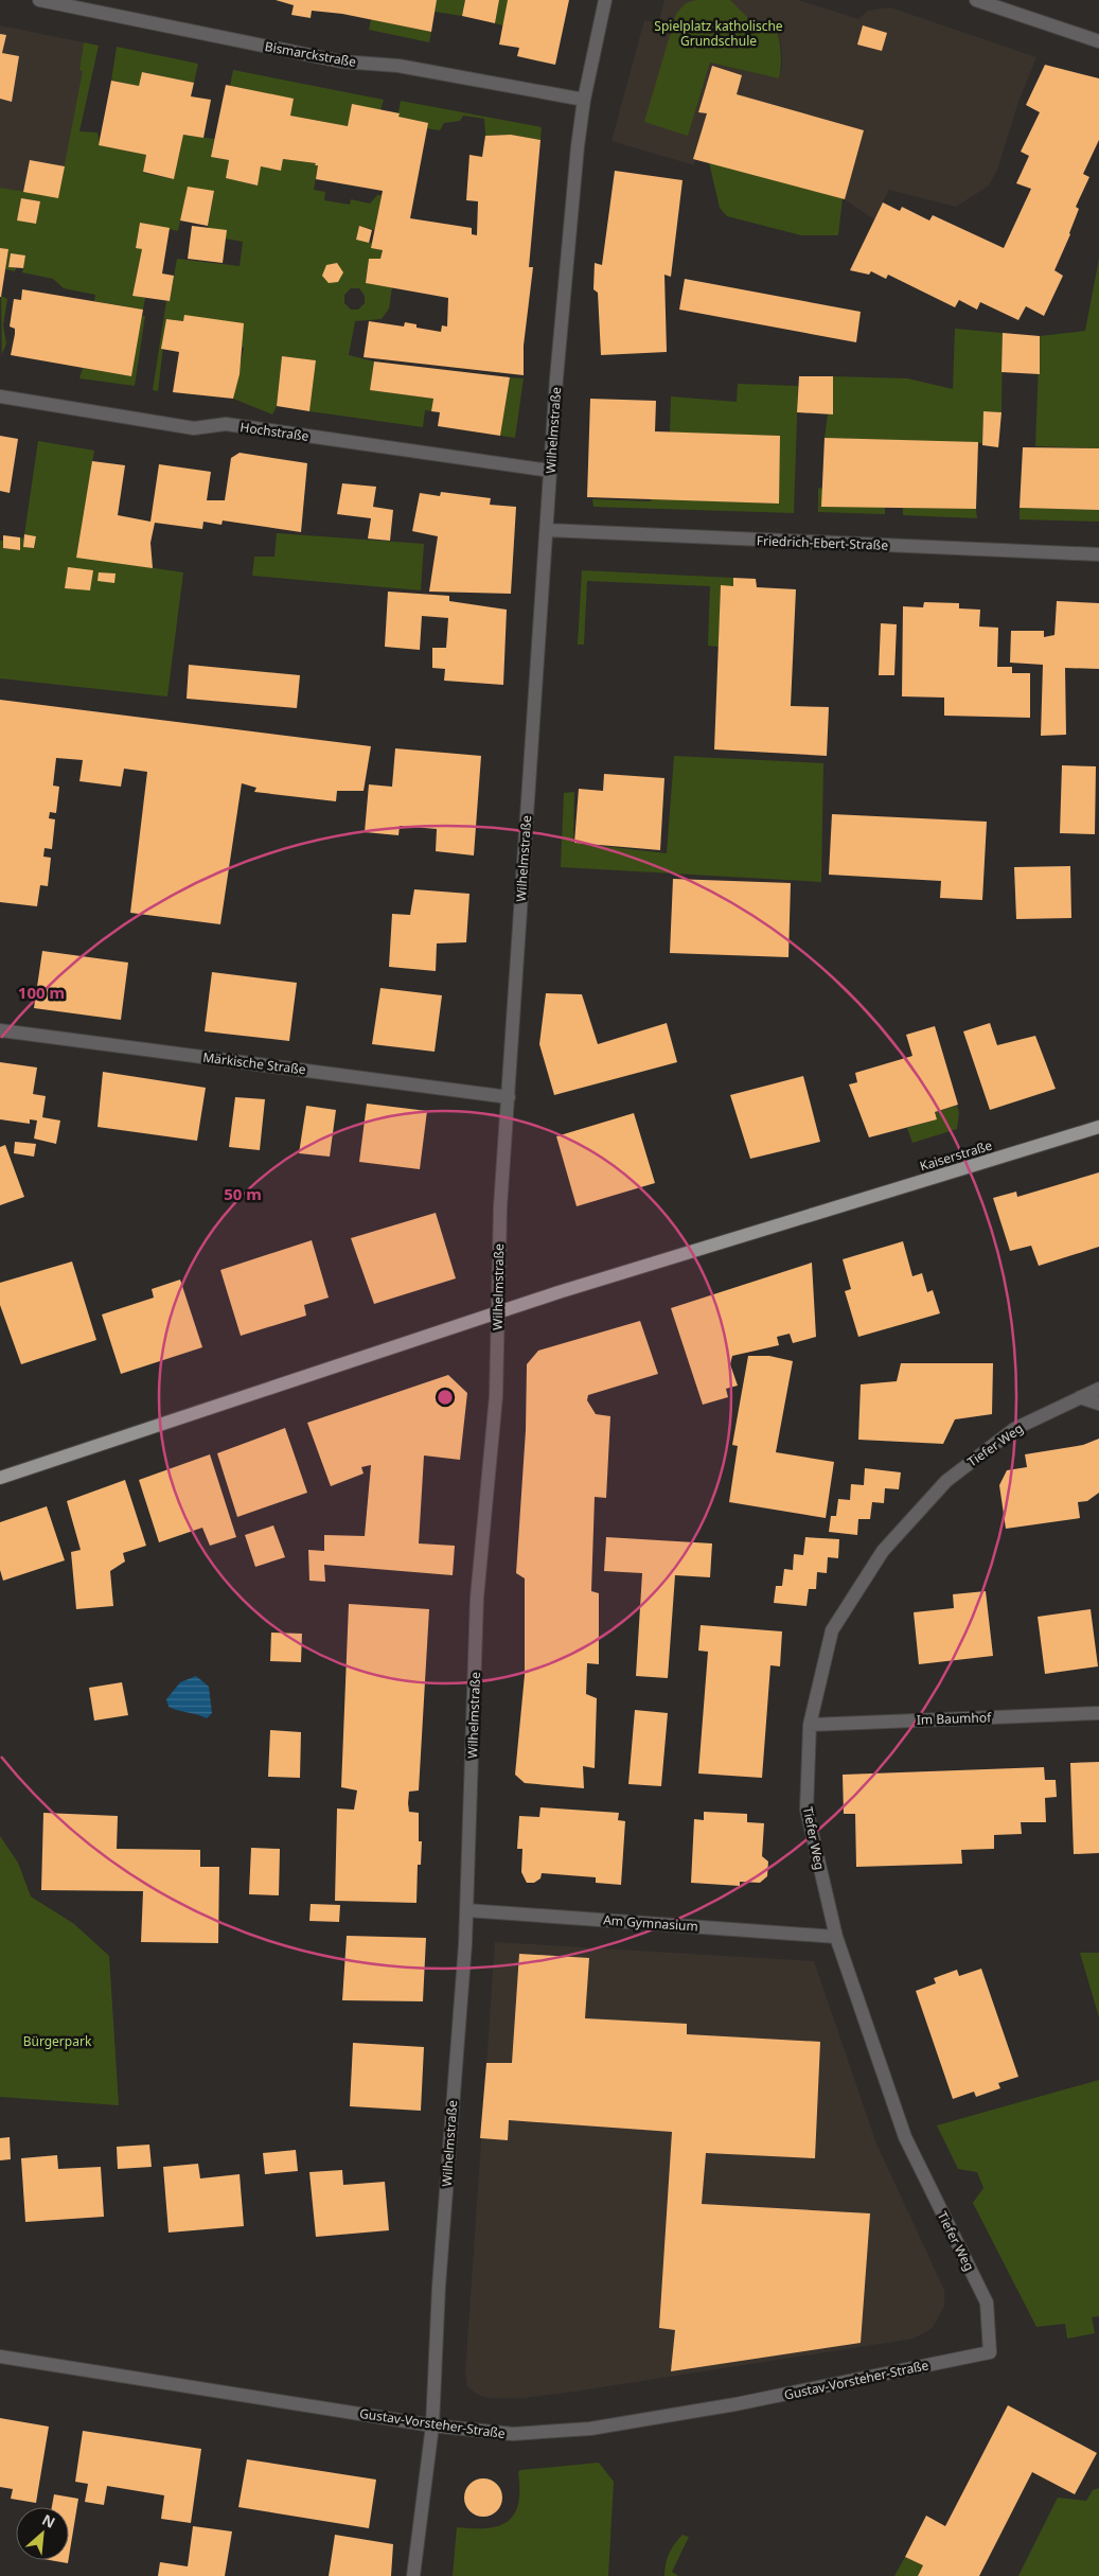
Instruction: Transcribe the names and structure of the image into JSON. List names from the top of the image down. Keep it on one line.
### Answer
{"streets":{"main road":["Kaiserstraße"],"street":["Bismarckstraße","Wilhelmstraße","Hochstraße","Friedrich-Ebert-Straße","Märkische Straße","Tiefer Weg","Im Baumhof","Am Gymnasium","Gustav-Vorsteher-Straße"]},"crossings":[["Bismarckstraße","Wilhelmstraße"],["Wilhelmstraße","Hochstraße"],["Wilhelmstraße","Friedrich-Ebert-Straße"],["Wilhelmstraße","Märkische Straße"],["Wilhelmstraße","Kaiserstraße"],["Wilhelmstraße","Am Gymnasium"],["Wilhelmstraße","Gustav-Vorsteher-Straße"],["Tiefer Weg","Im Baumhof"],["Tiefer Weg","Am Gymnasium"],["Tiefer Weg","Gustav-Vorsteher-Straße"]],"parks":["Spielplatz katholische Grundschule","Bürgerpark"],"north":"top right","rings":["100 m","50 m"]}
